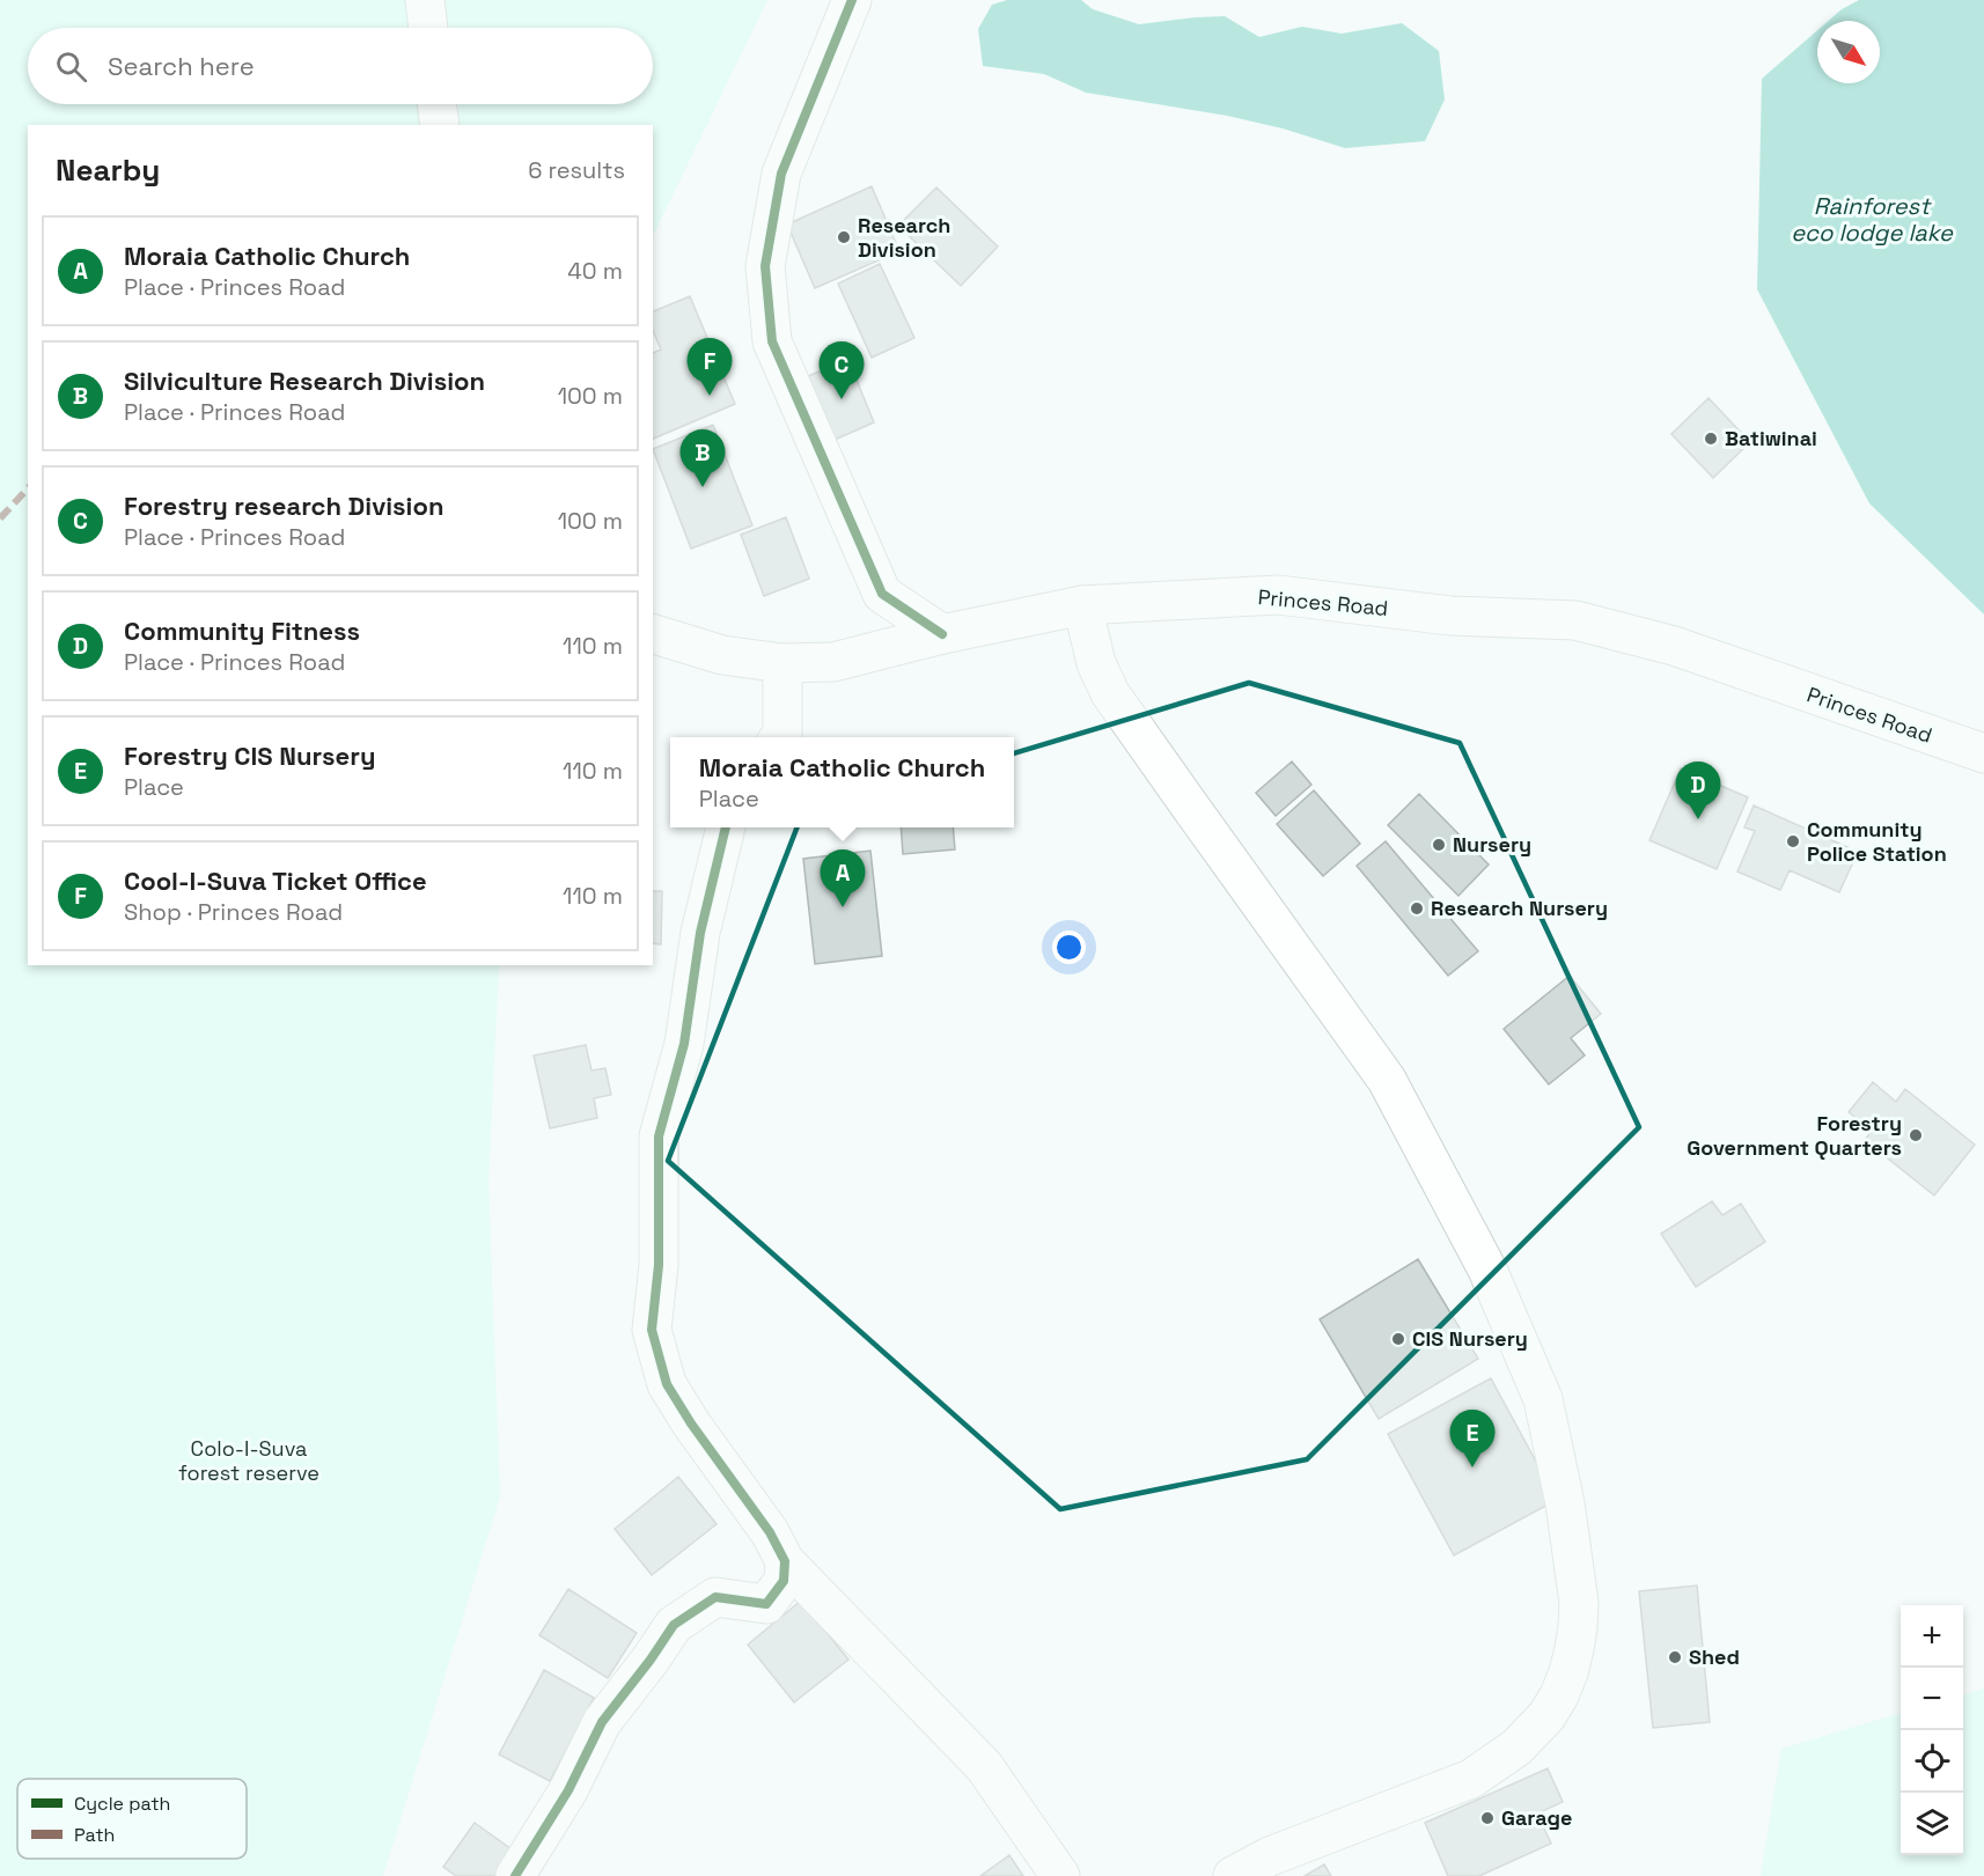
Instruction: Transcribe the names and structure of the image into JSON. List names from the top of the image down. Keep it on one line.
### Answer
{"streets":{"street":["Princes Road"]},"water":["Rainforest eco lodge lake"],"parks":["Colo-I-Suva forest reserve"],"places":["Research Division","Batiwinai","Community Police Station","Nursery","Research Nursery","Forestry Government Quarters","CIS Nursery","Shed","Garage"],"legend":["Cycle path","Path"],"north":"bottom right","page":{"search":"Search here","heading":["Nearby","6 results"],"list":[{"mark":"A","name":"Moraia Catholic Church","note":"Place · Princes Road","value":"40 m"},{"mark":"B","name":"Silviculture Research Division","note":"Place · Princes Road","value":"100 m"},{"mark":"C","name":"Forestry research Division","note":"Place · Princes Road","value":"100 m"},{"mark":"D","name":"Community Fitness","note":"Place · Princes Road","value":"110 m"},{"mark":"E","name":"Forestry CIS Nursery","note":"Place","value":"110 m"},{"mark":"F","name":"Cool-I-Suva Ticket Office","note":"Shop · Princes Road","value":"110 m"}],"pins":["F","C","B","D","A","E"],"popup":["Moraia Catholic Church","Place"],"map_buttons":["+","−"]}}
